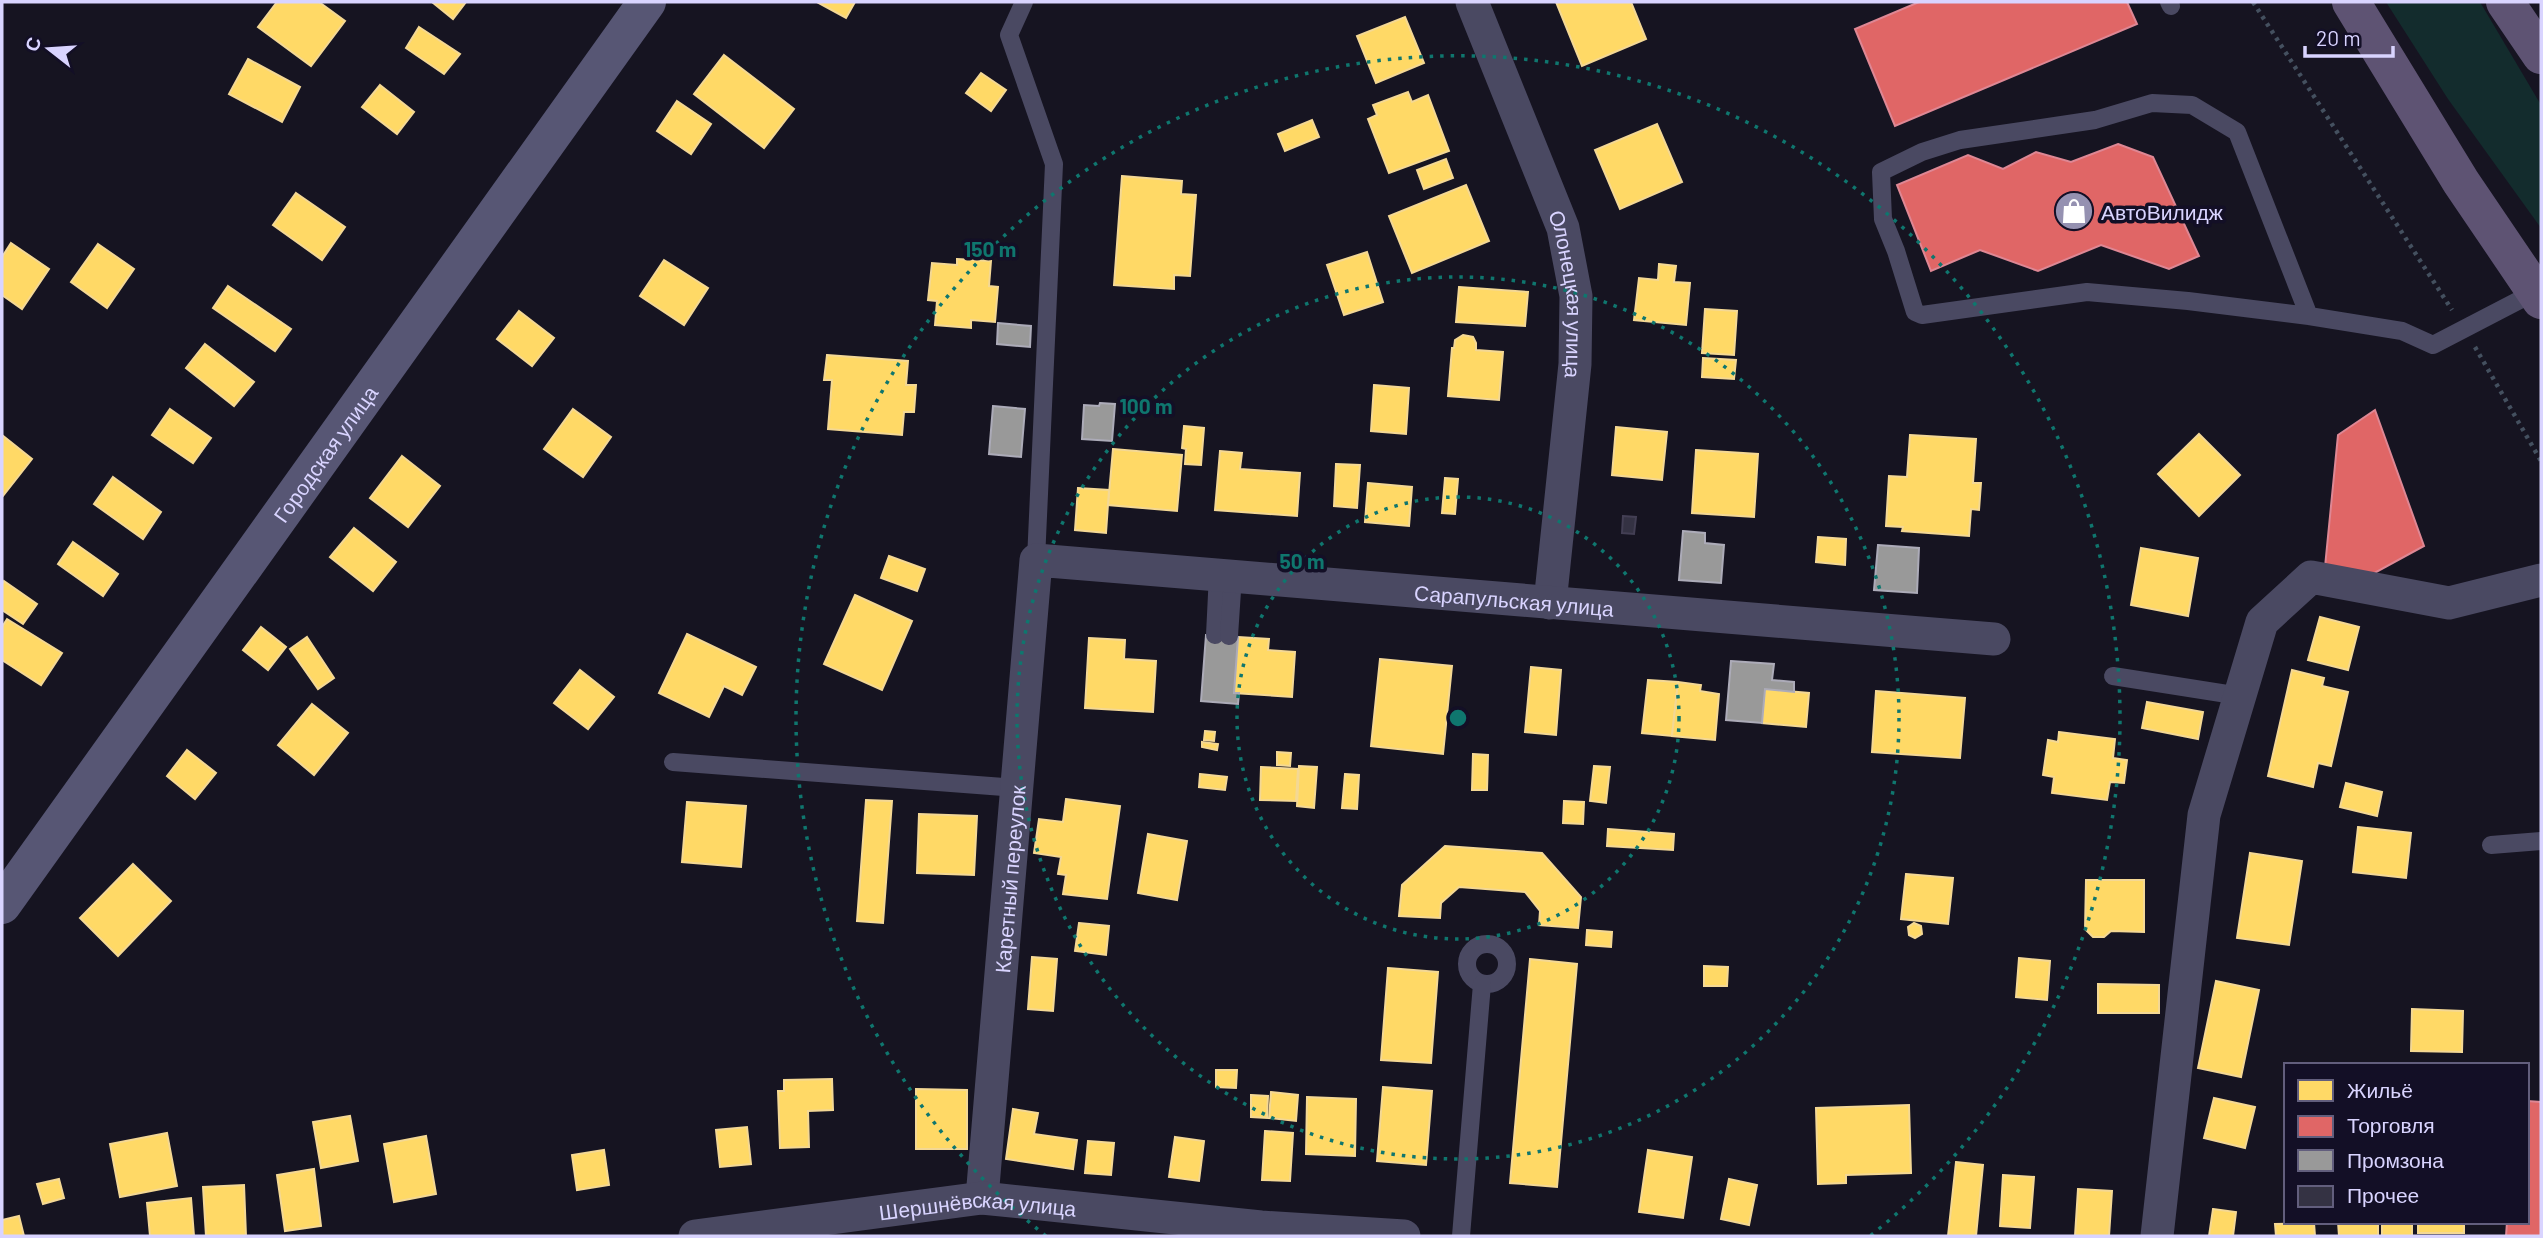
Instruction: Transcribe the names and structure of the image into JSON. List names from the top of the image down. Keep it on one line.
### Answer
{"streets":{"street":["Олонецкая улица","Городская улица","Сарапульская улица","Каретный переулок","Шершнёвская улица"]},"crossings":[["Олонецкая улица","Сарапульская улица"],["Сарапульская улица","Каретный переулок"],["Каретный переулок","Шершнёвская улица"]],"places":{"shop":["АвтоВилидж"]},"legend":["Жильё","Торговля","Промзона","Прочее"],"scale_bar":"20 m","north":"left","rings":["150 m","100 m","50 m"]}
